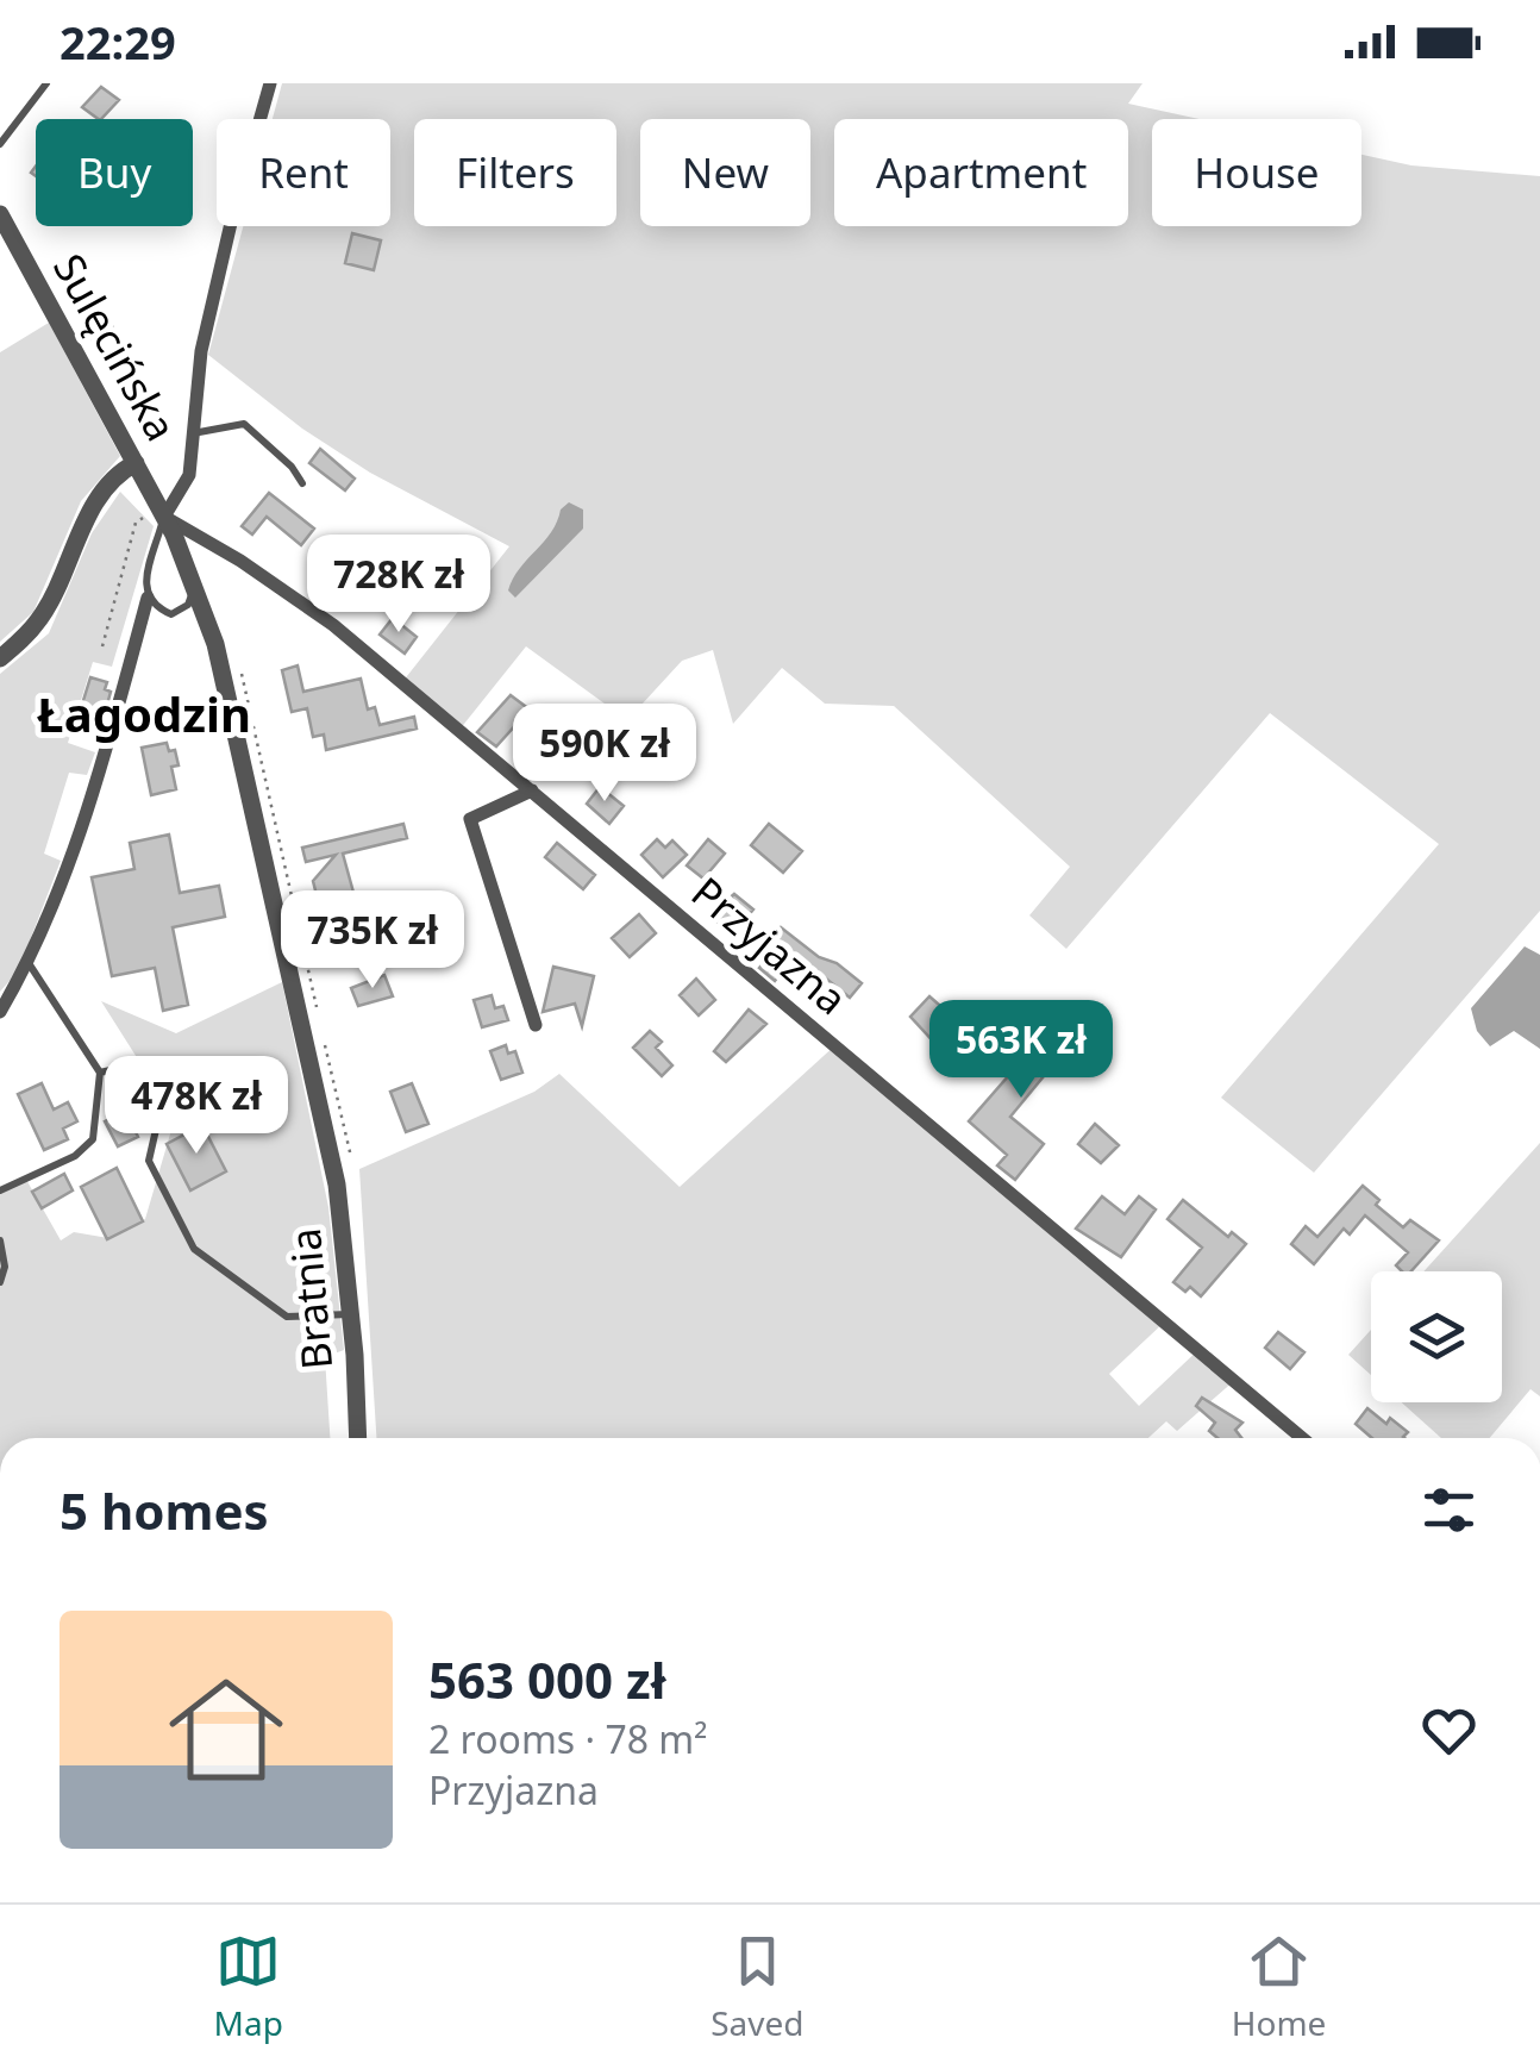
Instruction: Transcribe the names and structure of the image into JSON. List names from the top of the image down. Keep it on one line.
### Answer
{"streets":{"street":["Sulęcińska","Przyjazna","Bratnia"]},"crossings":[["Sulęcińska","Przyjazna"],["Sulęcińska","Bratnia"]],"districts":["Łagodzin"],"page":{"status":"22:29","chip":["Buy","Rent","Filters","New","Apartment","House"],"price":["728K zł","590K zł","735K zł","563K zł","478K zł"],"heading":"5 homes","list":[{"name":"563 000 zł","note":"2 rooms · 78 m² · Przyjazna"}],"tabs":["Map","Saved","Home"]}}
